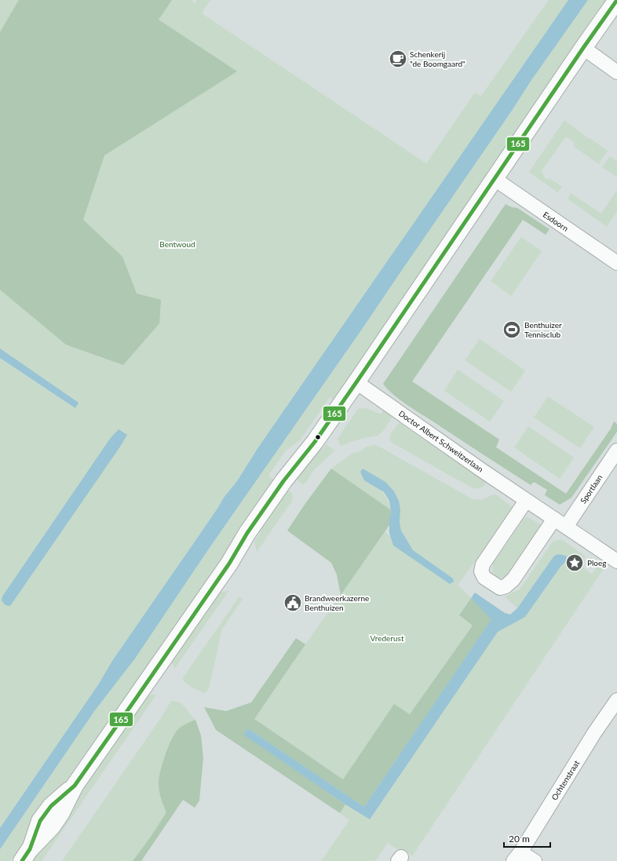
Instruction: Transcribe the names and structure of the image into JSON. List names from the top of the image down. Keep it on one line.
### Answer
{"streets":{"street":["Esdoorn","Doctor Albert Schweitzerlaan","Sportlaan","Ochtenstraat"]},"crossings":[["Doctor Albert Schweitzerlaan","Sportlaan"]],"parks":["Bentwoud","Vrederust"],"places":{"cafe":["Schenkerij \"de Boomgaard\""],"sports":["Benthuizer Tennisclub"],"place":["Ploeg"],"public building":["Brandweerkazerne Benthuizen"]},"lines":["transit line 165"],"scale_bar":"20 m"}
